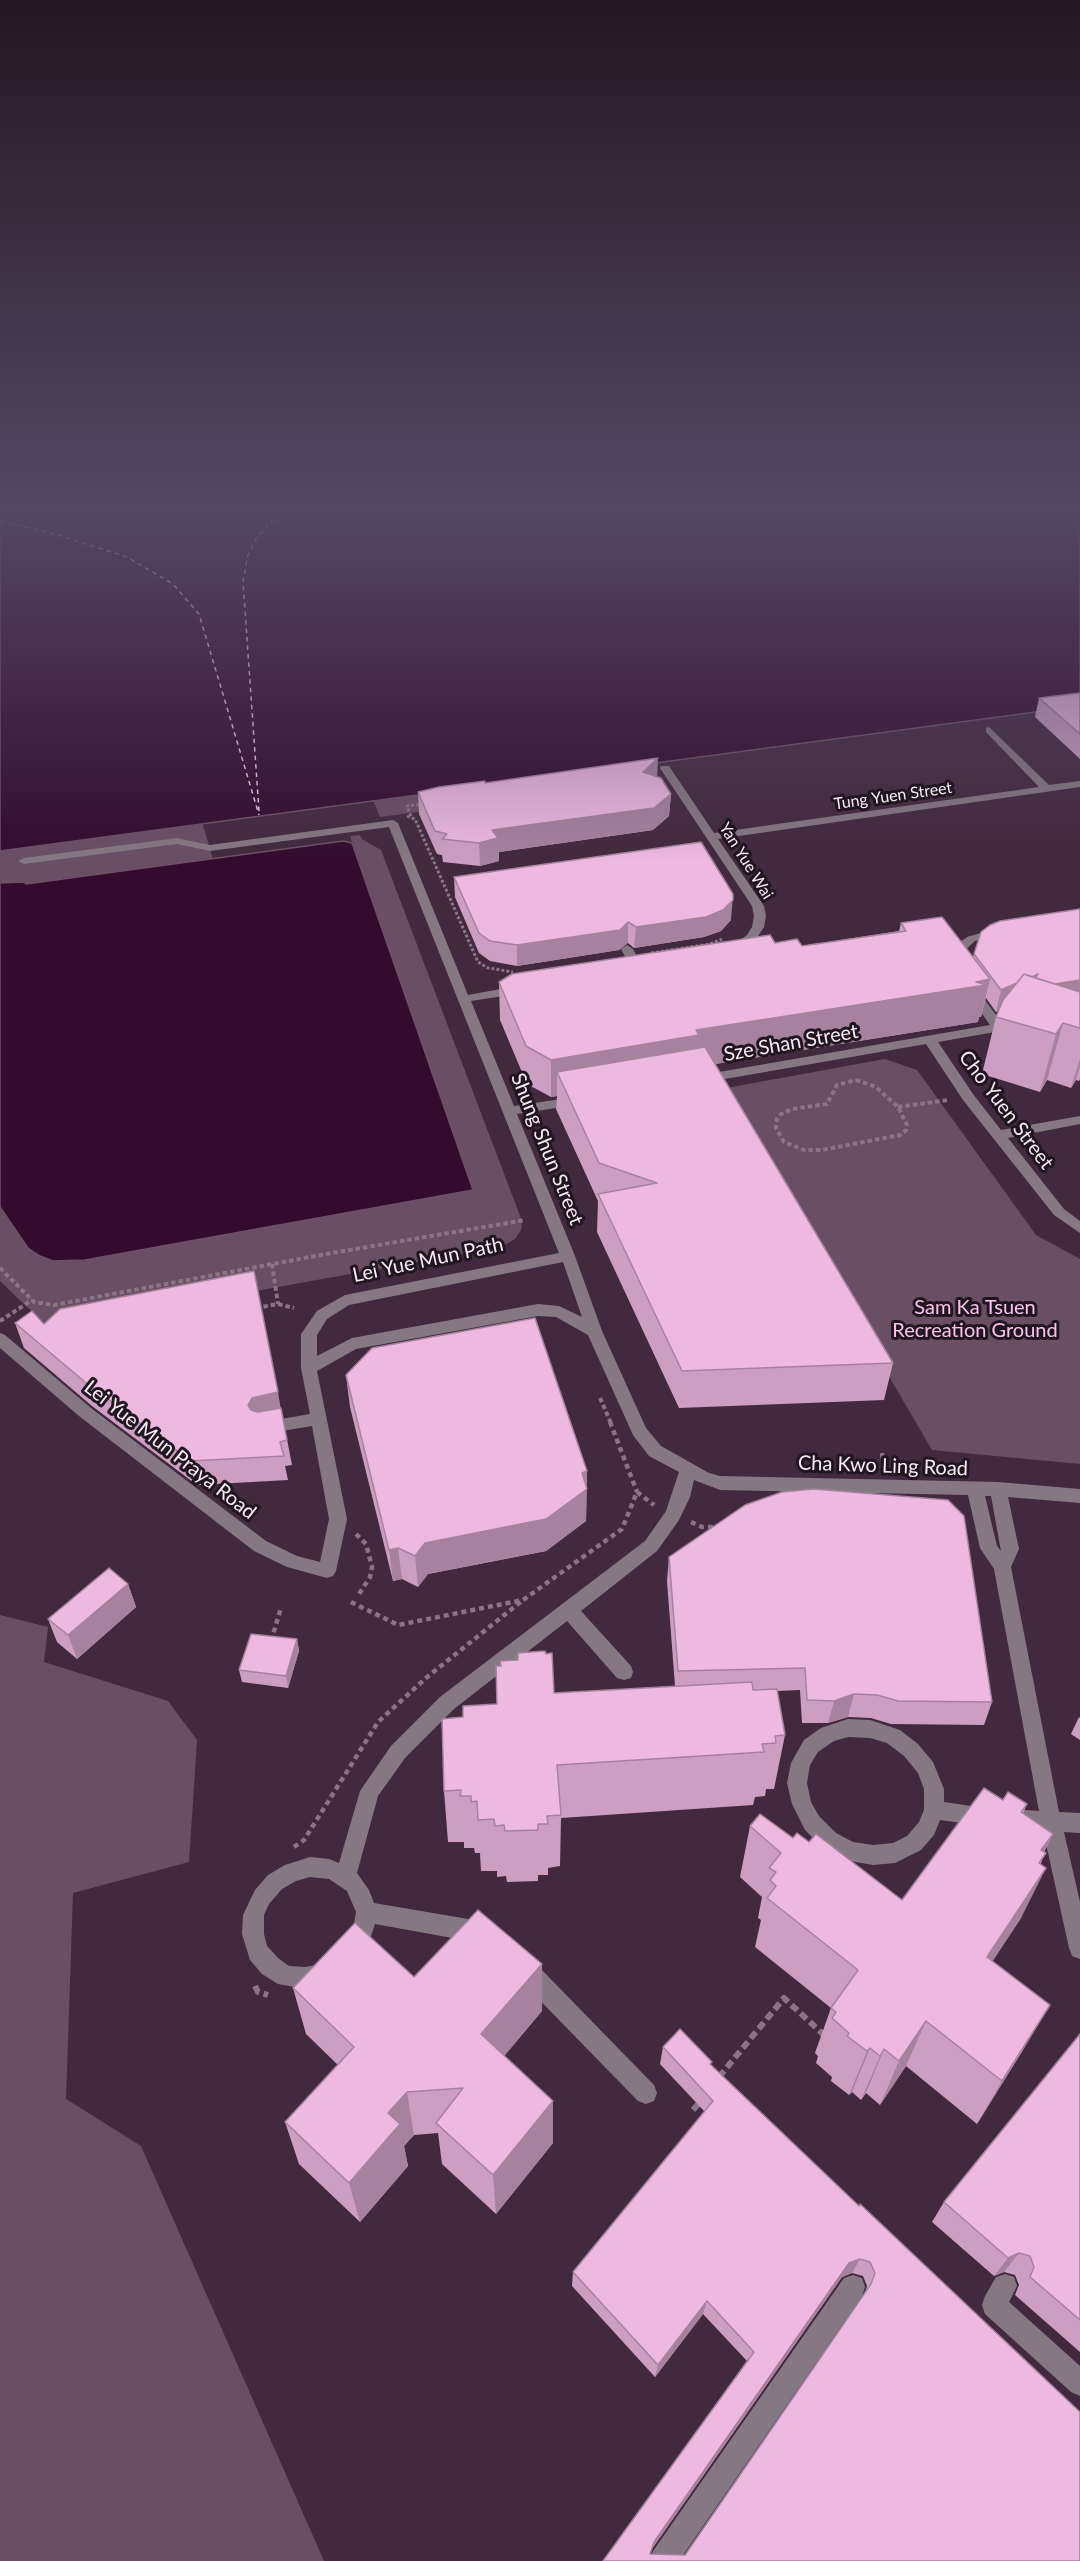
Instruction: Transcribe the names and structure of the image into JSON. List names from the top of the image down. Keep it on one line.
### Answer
{"streets":{"street":["Tung Yuen Street","Yan Yue Wai","Sze Shan Street","Cho Yuen Street","Shung Shun Street","Lei Yue Mun Path","Lei Yue Mun Praya Road","Cha Kwo Ling Road"]},"crossings":[["Tung Yuen Street","Yan Yue Wai"],["Sze Shan Street","Cho Yuen Street"],["Shung Shun Street","Lei Yue Mun Path"],["Shung Shun Street","Cha Kwo Ling Road"],["Lei Yue Mun Path","Lei Yue Mun Praya Road"]],"parks":["Sam Ka Tsuen Recreation Ground"]}
